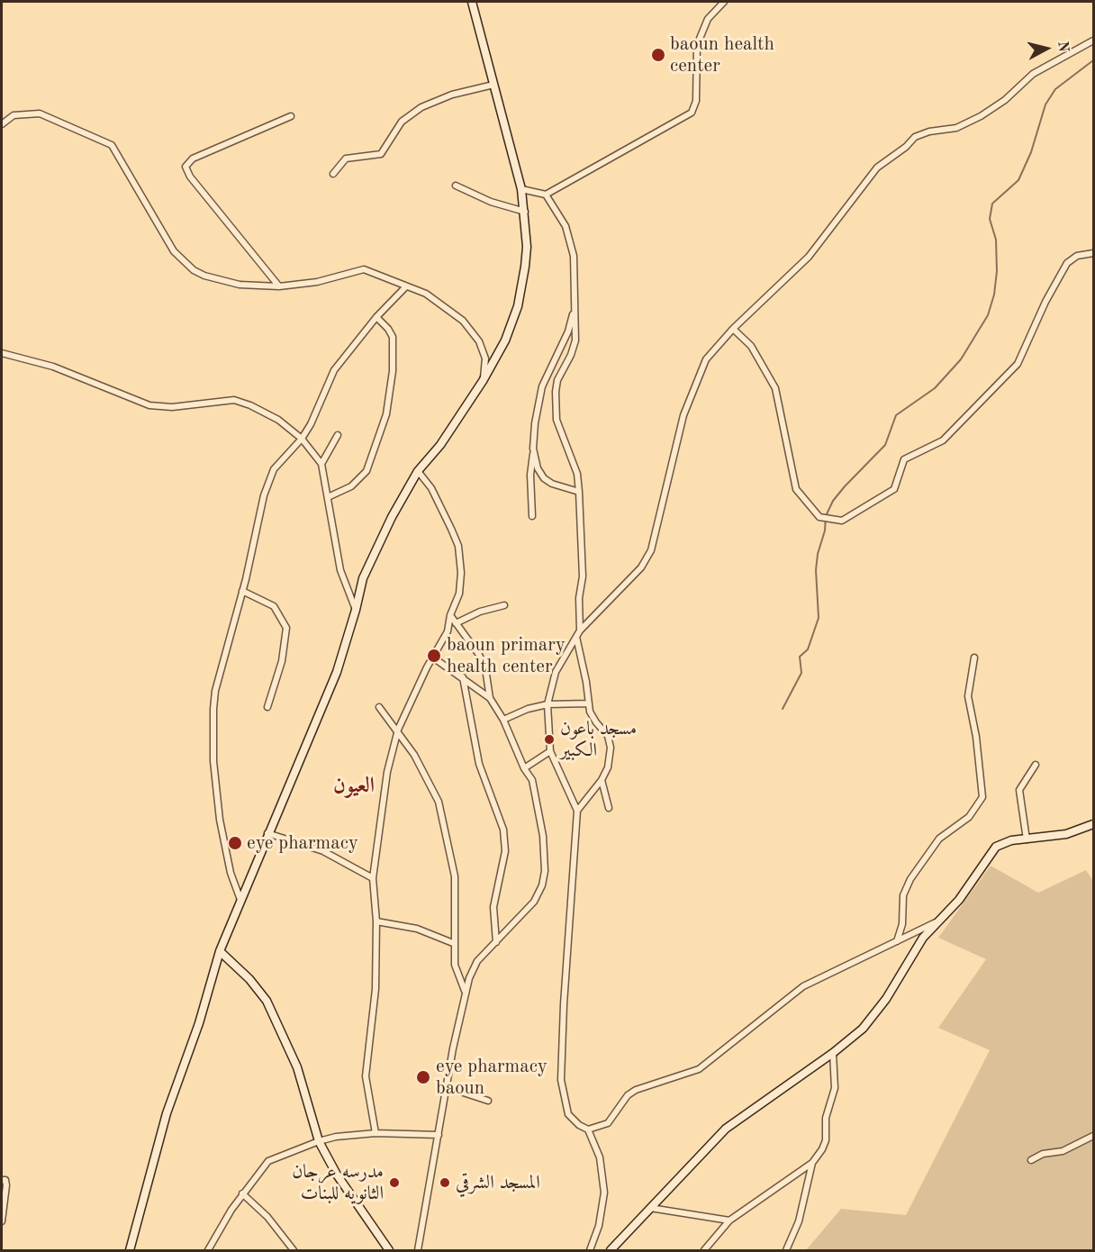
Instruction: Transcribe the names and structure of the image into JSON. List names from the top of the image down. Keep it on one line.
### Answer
{"districts":["العيون"],"places":["baoun health center","baoun primary health center","مسجد باعون الكبير","eye pharmacy","eye pharmacy baoun","مدرسه عرجان الثانويه للبنات","المسجد الشرقي"],"north":"right"}
